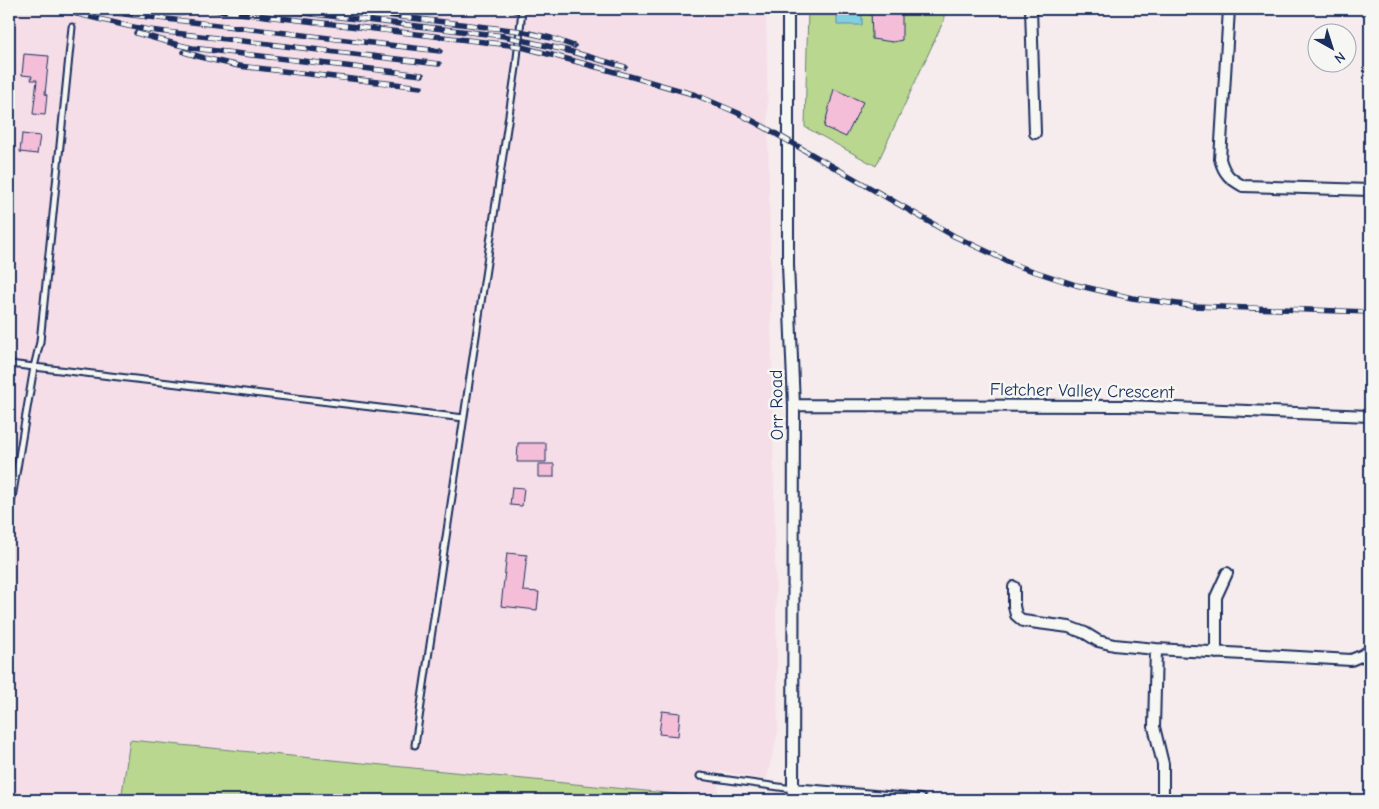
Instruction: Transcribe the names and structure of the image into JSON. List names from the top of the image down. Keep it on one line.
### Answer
{"streets":{"street":["Fletcher Valley Crescent","Orr Road"]},"crossings":[["Fletcher Valley Crescent","Orr Road"]],"north":"bottom right"}
